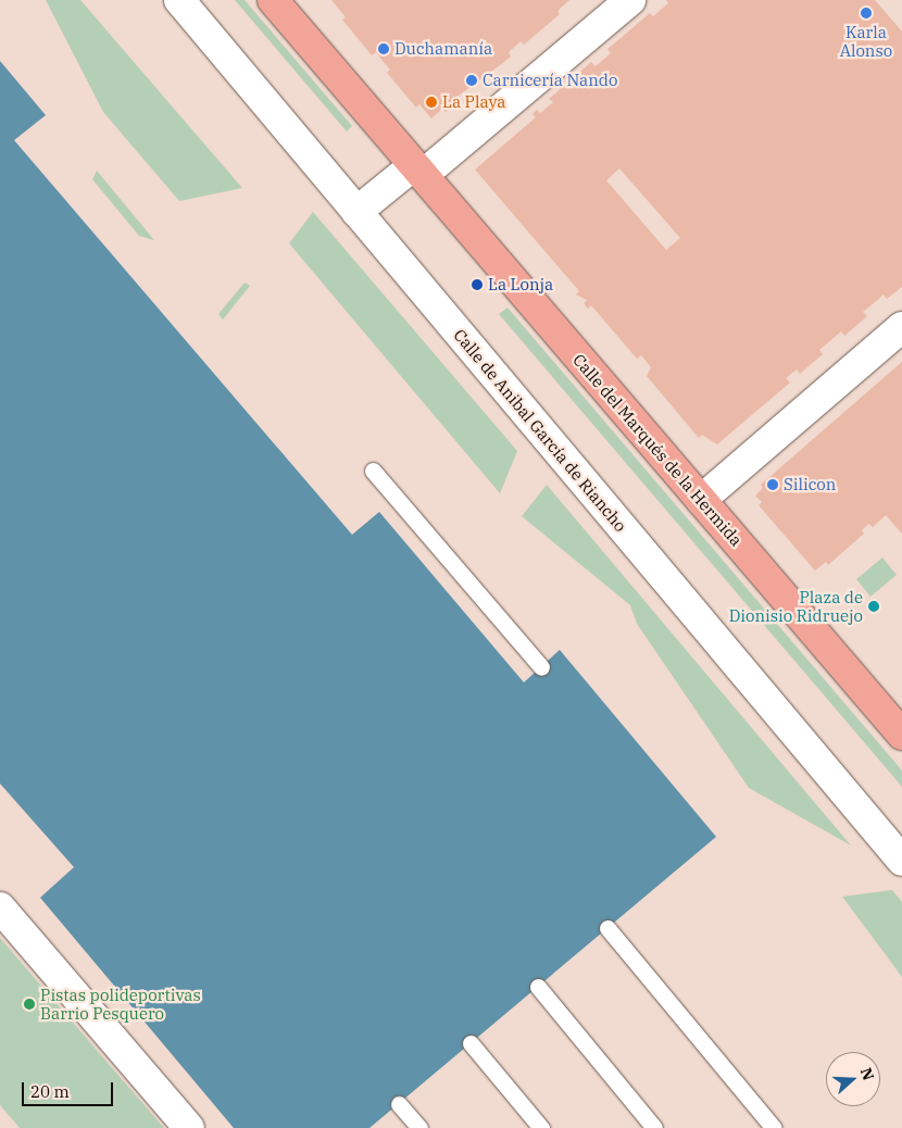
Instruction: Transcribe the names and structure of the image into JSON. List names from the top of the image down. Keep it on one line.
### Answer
{"streets":{"main road":["Calle del Marqués de la Hermida"],"street":["Calle de Anibal García de Riancho"]},"places":["Karla Alonso","Duchamanía","Carnicería Nando","La Playa","La Lonja","Silicon","Plaza de Dionisio Ridruejo","Pistas polideportivas Barrio Pesquero"],"scale_bar":"20 m","north":"right"}
